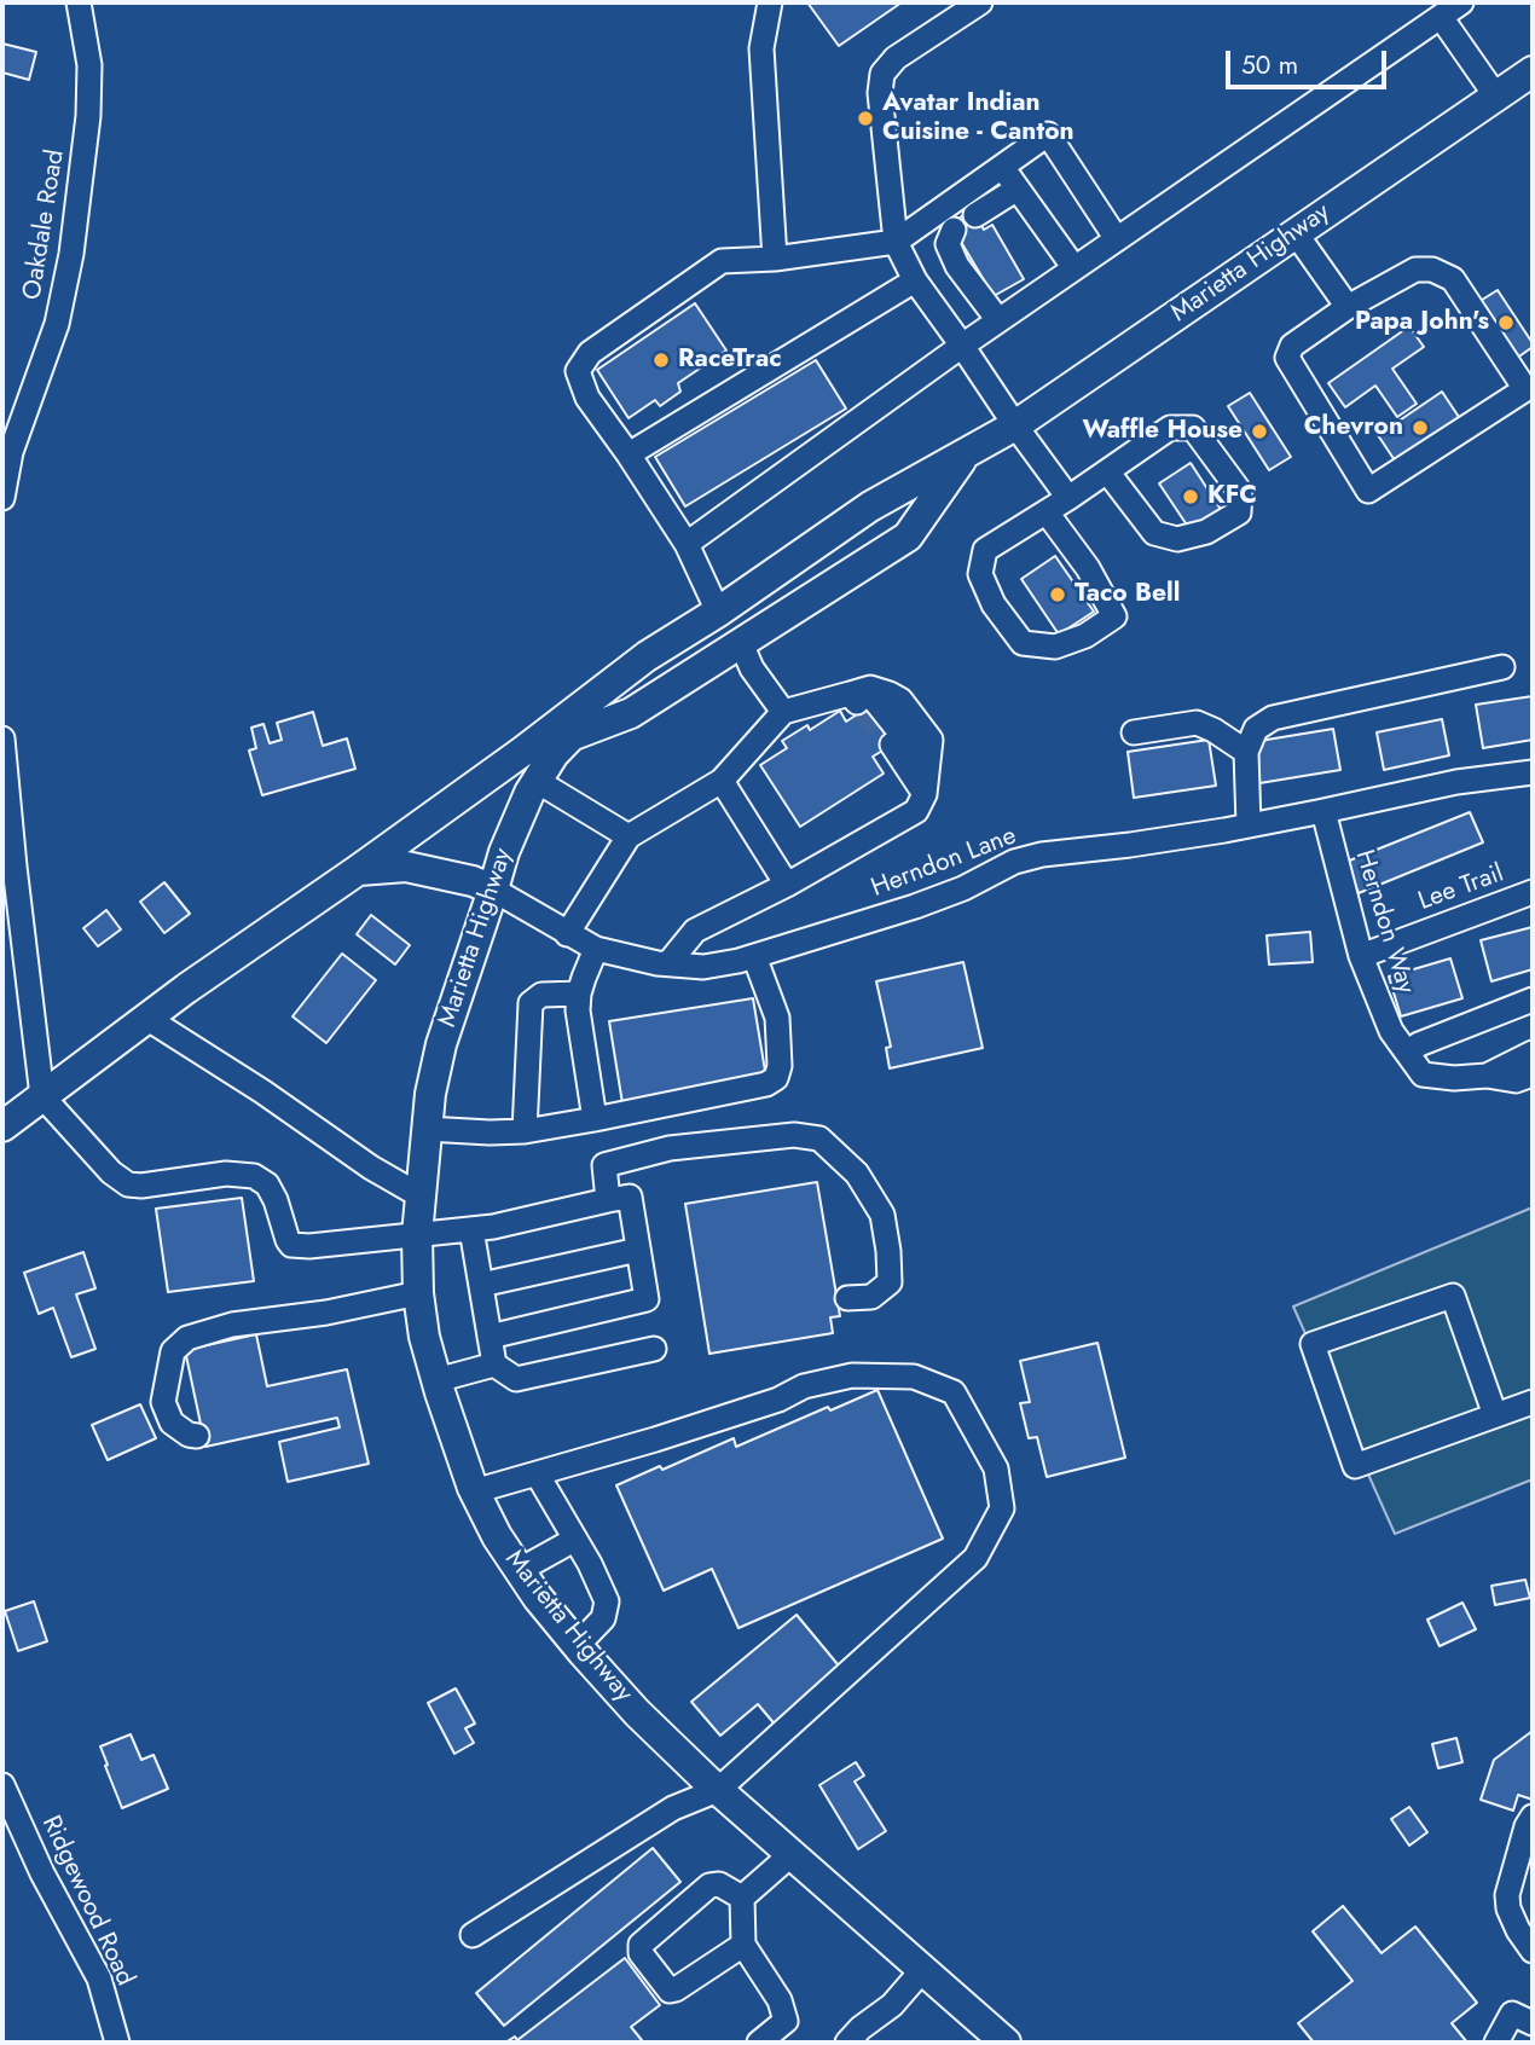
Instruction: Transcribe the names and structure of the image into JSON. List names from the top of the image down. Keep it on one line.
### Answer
{"streets":{"main road":["Marietta Highway"],"street":["Oakdale Road","Herndon Lane","Lee Trail","Herndon Way","Ridgewood Road"]},"crossings":[["Marietta Highway","Herndon Lane"],["Herndon Lane","Herndon Way"],["Lee Trail","Herndon Way"]],"places":["Avatar Indian Cuisine - Canton","Papa John's","RaceTrac","Chevron","Waffle House","KFC","Taco Bell"],"scale_bar":"50 m"}
